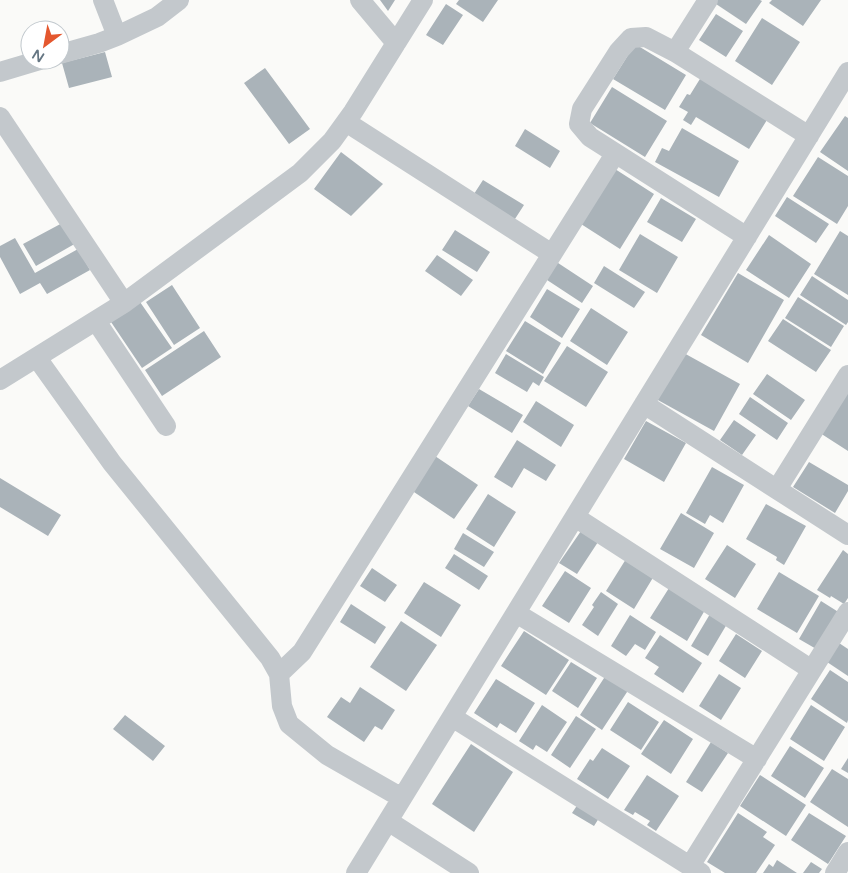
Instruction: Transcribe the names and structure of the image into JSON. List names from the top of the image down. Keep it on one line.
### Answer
{"north":"bottom left"}
